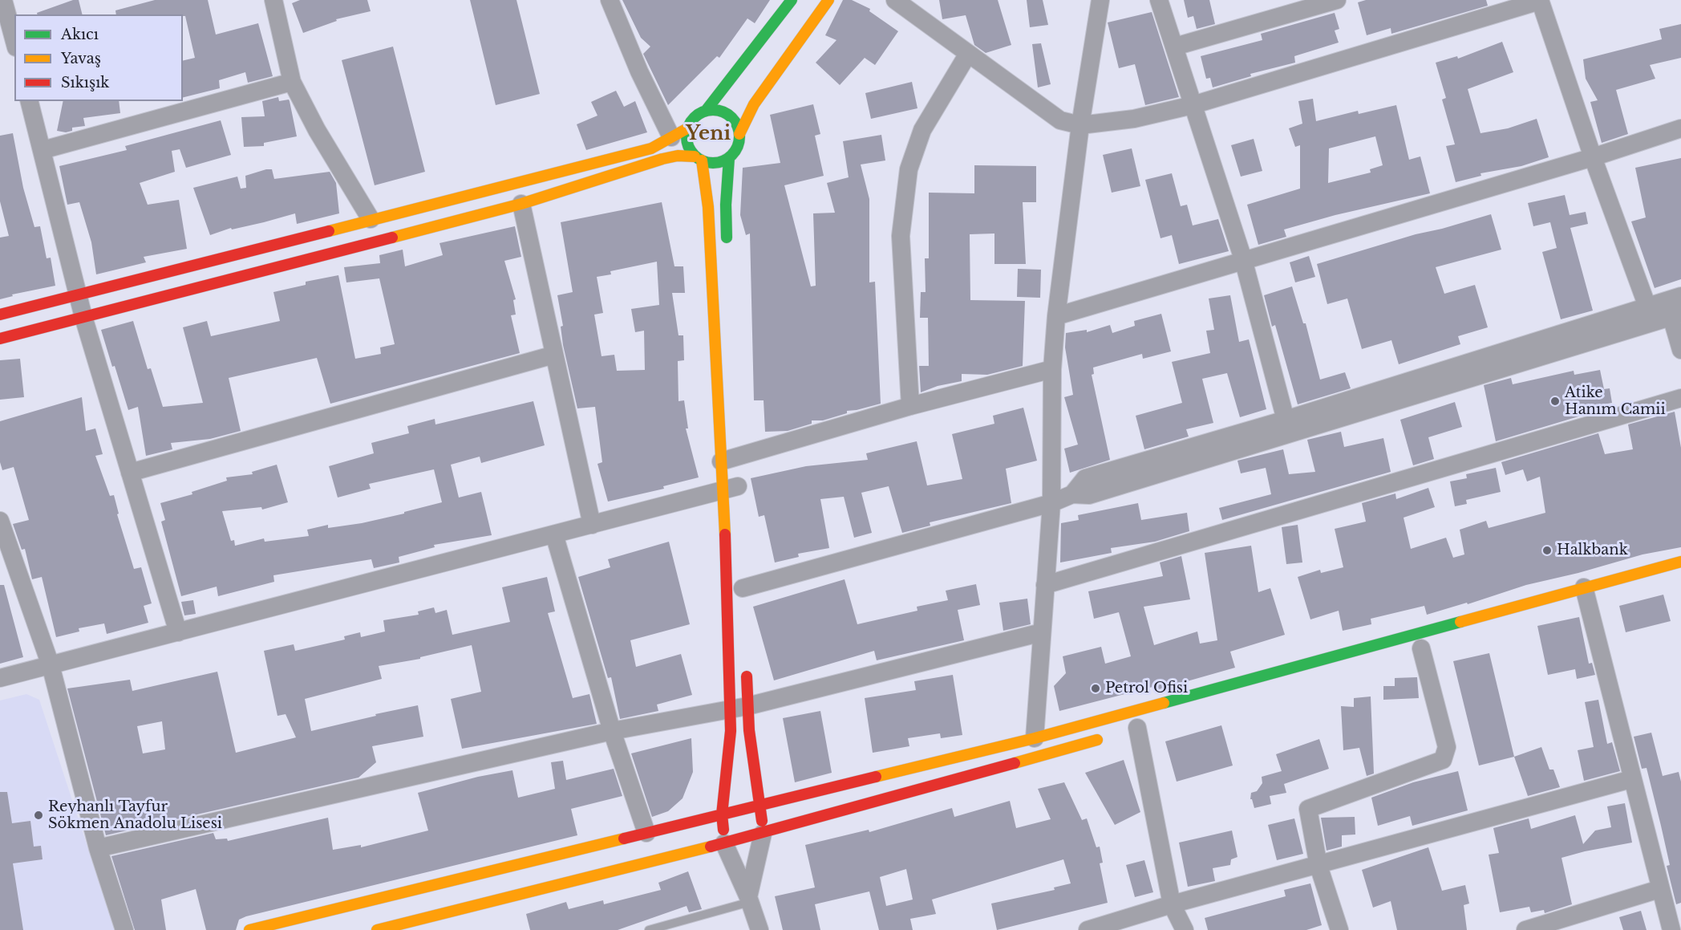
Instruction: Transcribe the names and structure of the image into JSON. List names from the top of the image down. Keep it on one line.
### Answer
{"districts":["Yeni"],"places":["Atike Hanım Camii","Halkbank","Petrol Ofisi","Reyhanlı Tayfur Sökmen Anadolu Lisesi"],"legend":["Akıcı","Yavaş","Sıkışık"]}
